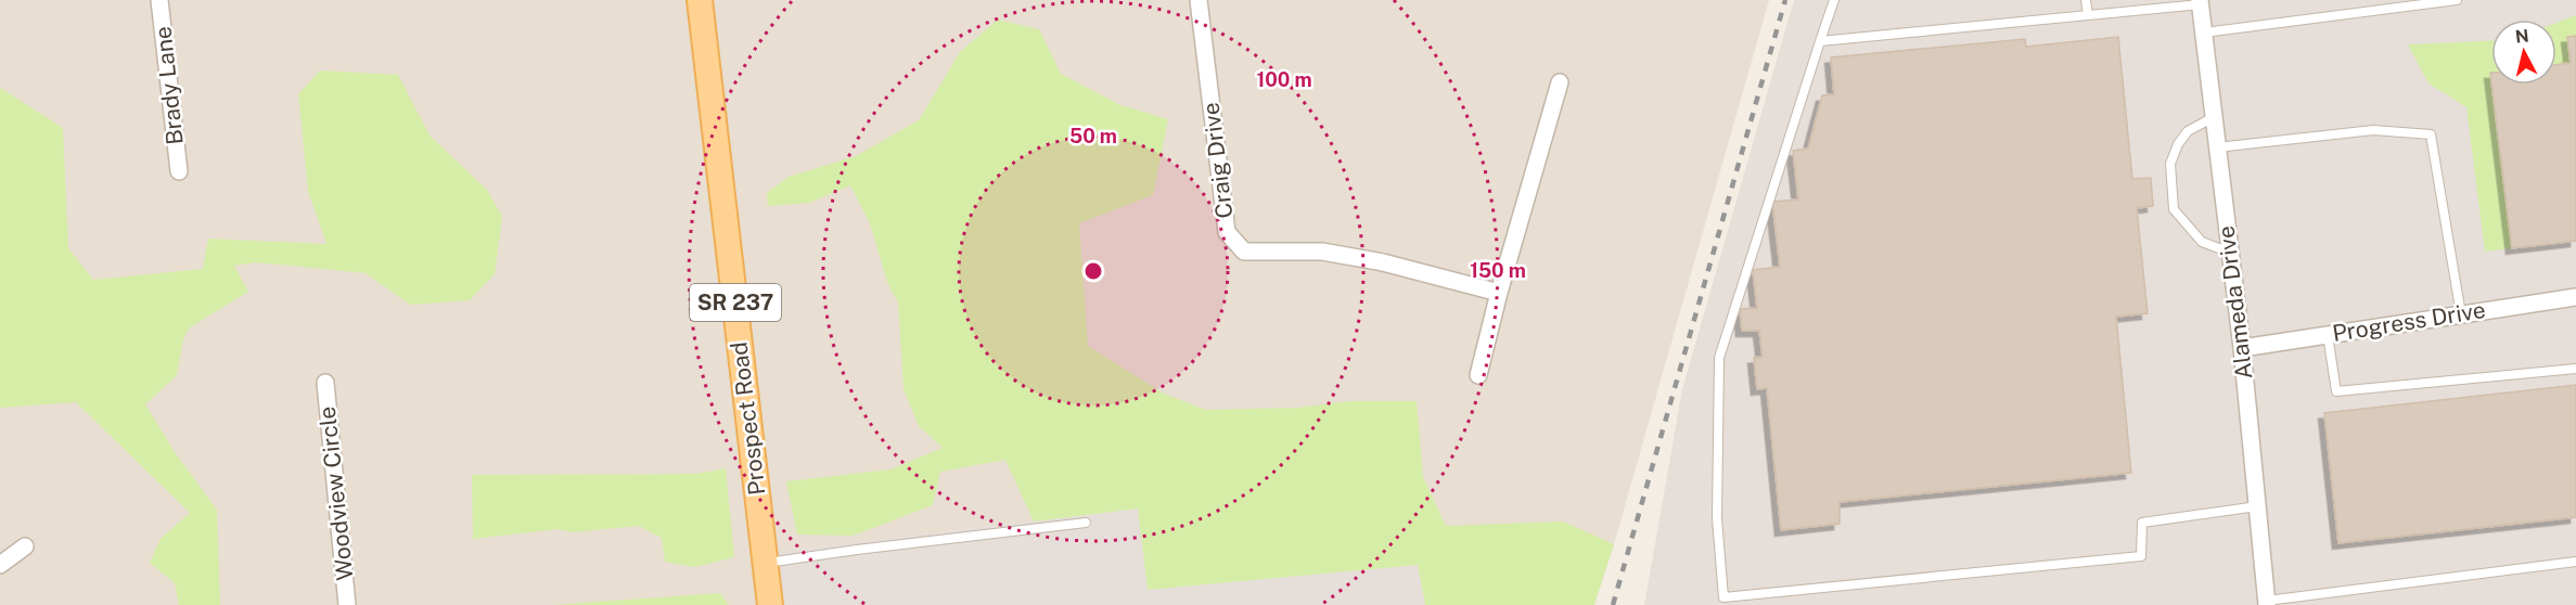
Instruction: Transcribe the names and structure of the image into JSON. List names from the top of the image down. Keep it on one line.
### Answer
{"streets":{"main road":["SR 237","Prospect Road"],"street":["Brady Lane","Craig Drive","Alameda Drive","Progress Drive","Woodview Circle"]},"crossings":[["Alameda Drive","Progress Drive"]],"north":"top","rings":["100 m","50 m","150 m"]}
